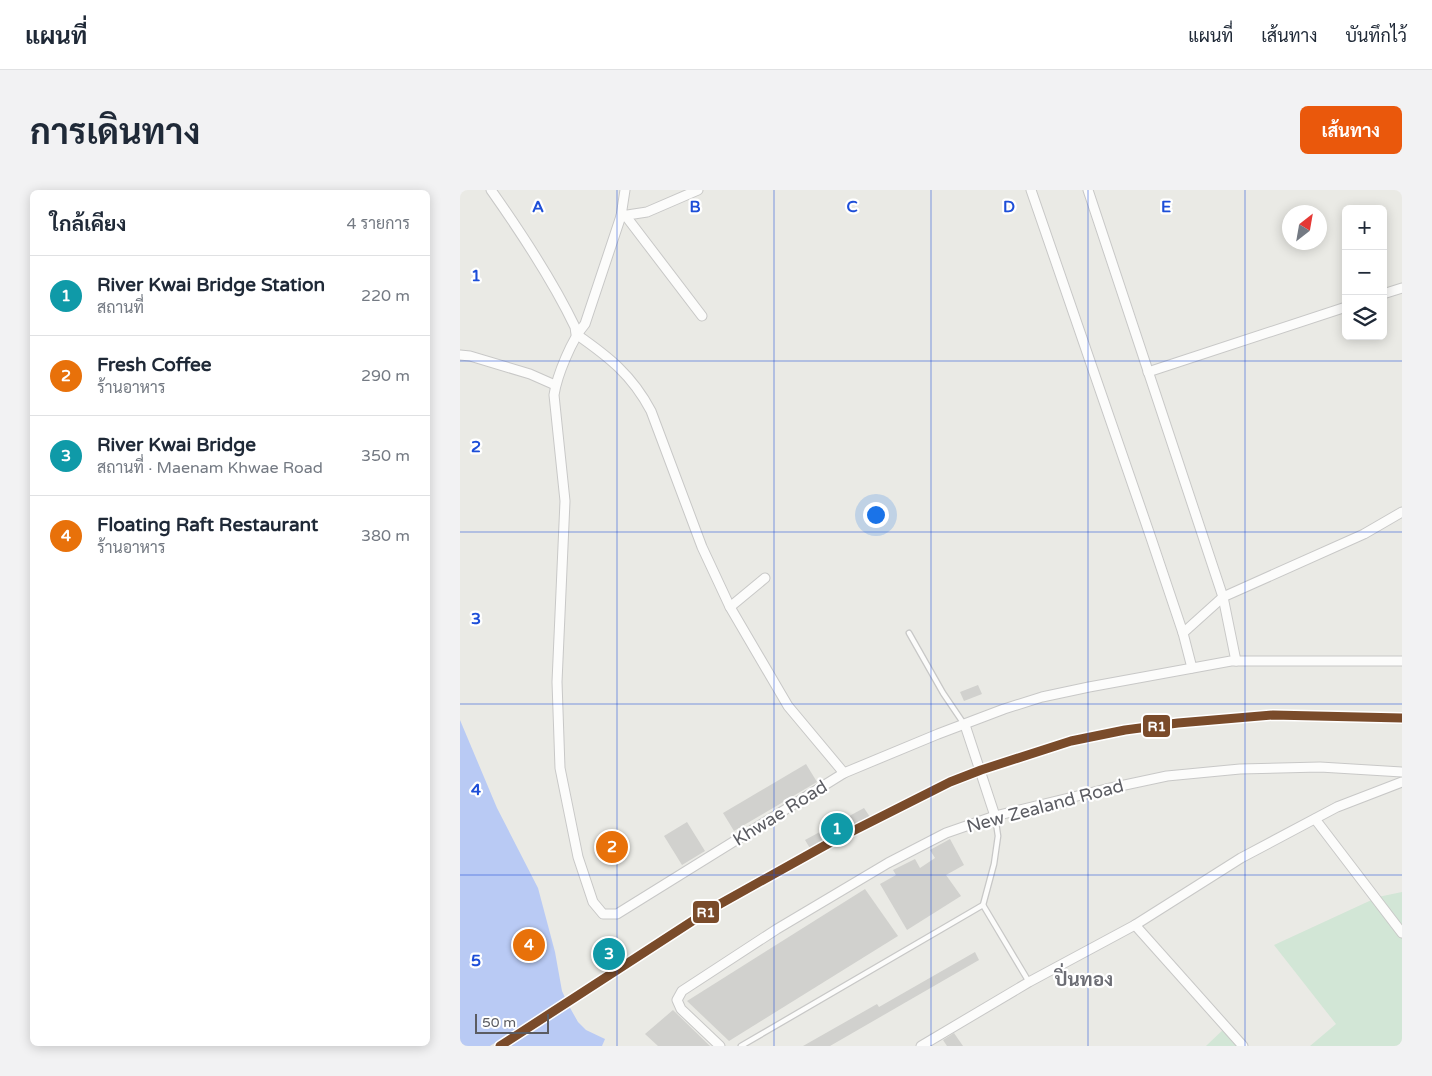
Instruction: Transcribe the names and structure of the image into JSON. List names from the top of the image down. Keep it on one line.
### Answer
{"streets":{"street":["New Zealand Road","Khwae Road"]},"districts":["ปิ่นทอง"],"lines":["transit line R1"],"scale_bar":"50 m","north":"top right","page":{"header":"แผนที่","nav":["แผนที่","เส้นทาง","บันทึกไว้"],"buttons":"เส้นทาง","title":"การเดินทาง","heading":["ใกล้เคียง","4 รายการ"],"map_buttons":["+","−"],"list":[{"mark":"1","name":"River Kwai Bridge Station","note":"สถานที่","value":"220 m"},{"mark":"2","name":"Fresh Coffee","note":"ร้านอาหาร","value":"290 m"},{"mark":"3","name":"River Kwai Bridge","note":"สถานที่ · Maenam Khwae Road","value":"350 m"},{"mark":"4","name":"Floating Raft Restaurant","note":"ร้านอาหาร","value":"380 m"}],"pins":["1","2","4","3"],"scale":"50 m"},"grid":{"columns":["A","B","C","D","E"],"rows":["1","2","3","4","5"]}}
